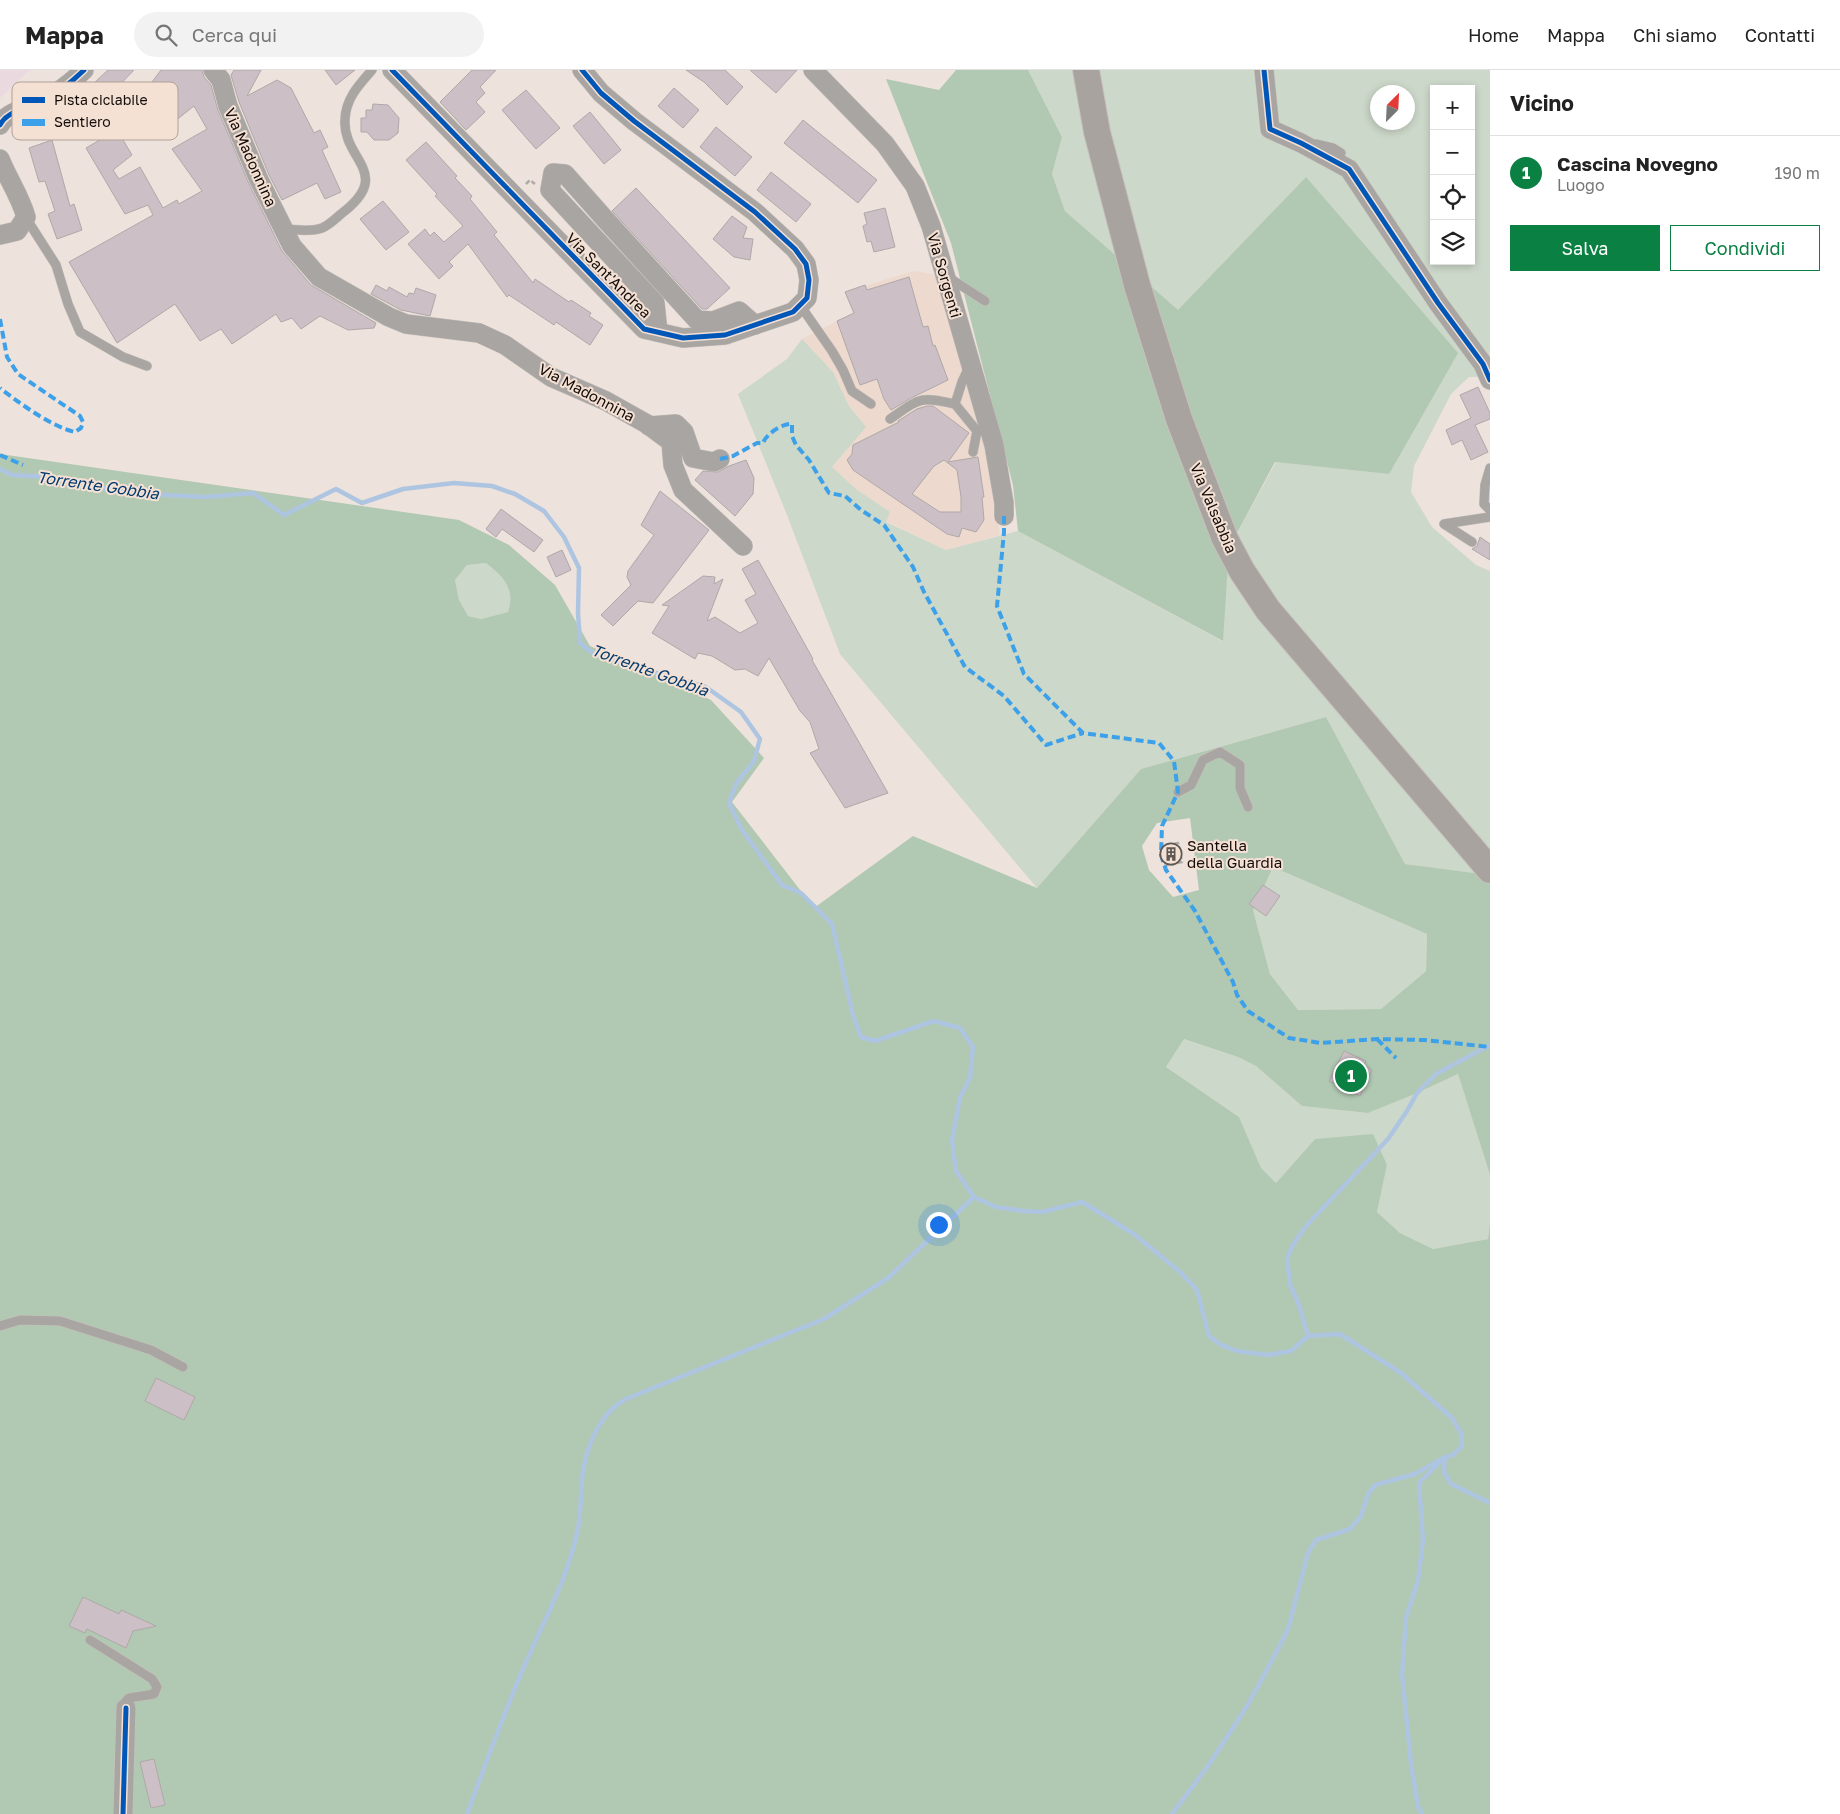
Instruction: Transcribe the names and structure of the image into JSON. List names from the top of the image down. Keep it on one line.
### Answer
{"streets":{"main road":["Via Valsabbia"],"street":["Via Madonnina","Via Sant'Andrea","Via Sorgenti"]},"water":["Torrente Gobbia"],"places":{"building":["Santella della Guardia"]},"legend":["Pista ciclabile","Sentiero"],"north":"top right","page":{"header":"Mappa","search":"Cerca qui","nav":["Home","Mappa","Chi siamo","Contatti"],"heading":"Vicino","map_buttons":["+","−"],"list":[{"mark":"1","name":"Cascina Novegno","note":"Luogo","value":"190 m"}],"buttons":["Salva","Condividi"],"pins":"1"}}
